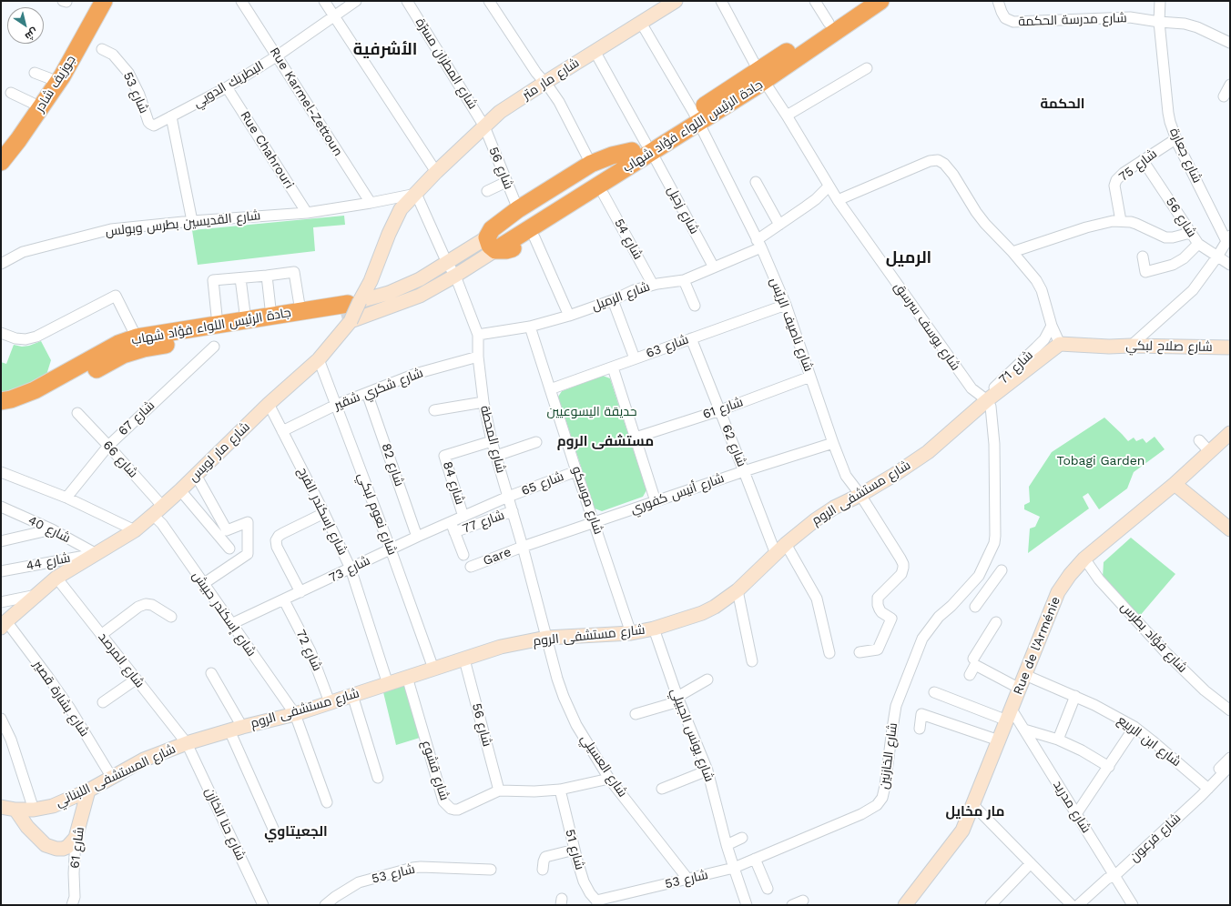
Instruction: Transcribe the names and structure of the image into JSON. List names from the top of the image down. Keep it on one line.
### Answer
{"streets":{"highway":["جوزيف شادر","جادة الرئيس اللواء فؤاد شهاب"],"street":["شارع مدرسة الحكمة","شارع المطران مسرّة","شارع مار متر","البطريك الدويي","شارع 53","Rue Karmel-Zettoun","Rue Chahrouri","شارع جعارة","شارع 75","شارع 56","شارع زحيل","شارع القديسين بطرس وبولس","شارع 54","شارع الرميل","شارع ناصيف الريّس","شارع يوسف سرسق","شارع 63","شارع صلاح لبكي","شارع 71","شارع شكري شقير","شارع 61","شارع 67","شارع المحطة","شارع 62","شارع مار لويس","شارع 66","شارع 82","شارع 84","شارع 65","شارع مستشفى الروم","شارع أنيس كفوري","شارع موسكو","شارع إسكندر الفرح","شارع نعوم لبكي","شارع 77","شارع 40","Gare","شارع 44","شارع 73","شارع إسكندر حبيش","شارع فؤاد بطرس","Rue de l'Arménie","شارع 72","شارع المرصد","شارع بشارة قصير","شارع يونس الجبيلي","شارع ابن الربيع","شارع الخازنين","شارع العسيلي","شارع قشوع","شارع المستشفى اللبناني","شارع مدريد","شارع حنا الخازن","شارع فرعون","شارع 51"]},"crossings":[["شارع مدرسة الحكمة","شارع جعارة"],["شارع المطران مسرّة","شارع مار متر"],["شارع المطران مسرّة","شارع 56"],["شارع مار متر","شارع 56"],["شارع مار متر","شارع زحيل"],["شارع مار متر","شارع القديسين بطرس وبولس"],["شارع مار متر","شارع ناصيف الريّس"],["شارع مار متر","شارع المحطة"],["شارع مار متر","شارع مار لويس"],["البطريك الدويي","شارع 53"],["البطريك الدويي","Rue Karmel-Zettoun"],["البطريك الدويي","Rue Chahrouri"],["شارع 53","شارع يونس الجبيلي"],["شارع 53","شارع الخازنين"],["شارع 53","شارع العسيلي"],["شارع 53","شارع 51"],["Rue Karmel-Zettoun","شارع القديسين بطرس وبولس"],["جادة الرئيس اللواء فؤاد شهاب","شارع زحيل"],["جادة الرئيس اللواء فؤاد شهاب","شارع ناصيف الريّس"],["جادة الرئيس اللواء فؤاد شهاب","شارع يوسف سرسق"],["جادة الرئيس اللواء فؤاد شهاب","شارع مار لويس"],["Rue Chahrouri","شارع القديسين بطرس وبولس"],["شارع جعارة","شارع 75"],["شارع 75","شارع 56"],["شارع 56","شارع مستشفى الروم"],["شارع 56","شارع قشوع"],["شارع زحيل","شارع الرميل"],["شارع القديسين بطرس وبولس","شارع المحطة"],["شارع القديسين بطرس وبولس","شارع مار لويس"],["شارع 54","شارع الرميل"],["شارع الرميل","شارع ناصيف الريّس"],["شارع الرميل","شارع يوسف سرسق"],["شارع الرميل","شارع المحطة"],["شارع الرميل","شارع موسكو"],["شارع ناصيف الريّس","شارع 63"],["شارع ناصيف الريّس","شارع 61"],["شارع ناصيف الريّس","شارع مستشفى الروم"],["شارع ناصيف الريّس","شارع أنيس كفوري"],["شارع يوسف سرسق","شارع 71"],["شارع يوسف سرسق","شارع مستشفى الروم"],["شارع يوسف سرسق","شارع الخازنين"],["شارع 63","شارع 62"],["شارع 63","شارع موسكو"],["شارع صلاح لبكي","شارع مستشفى الروم"],["شارع شكري شقير","شارع المحطة"],["شارع شكري شقير","شارع 82"],["شارع شكري شقير","شارع إسكندر الفرح"],["شارع شكري شقير","شارع نعوم لبكي"],["شارع 61","شارع 62"],["شارع 61","شارع المستشفى اللبناني"],["شارع 67","شارع 66"],["شارع المحطة","شارع مار لويس"],["شارع المحطة","شارع 84"],["شارع المحطة","شارع 65"],["شارع المحطة","شارع مستشفى الروم"],["شارع المحطة","شارع أنيس كفوري"],["شارع المحطة","شارع 77"],["شارع المحطة","Gare"],["شارع المحطة","شارع 73"],["شارع المحطة","شارع العسيلي"],["شارع 62","شارع مستشفى الروم"],["شارع 62","شارع أنيس كفوري"],["شارع مار لويس","شارع 66"],["شارع مار لويس","شارع إسكندر الفرح"],["شارع مار لويس","شارع نعوم لبكي"],["شارع مار لويس","شارع 40"],["شارع مار لويس","شارع 44"],["شارع مار لويس","شارع إسكندر حبيش"],["شارع مار لويس","شارع المرصد"],["شارع مار لويس","شارع بشارة قصير"],["شارع 66","شارع إسكندر حبيش"],["شارع 82","شارع 73"],["شارع 84","شارع 73"],["شارع 65","شارع موسكو"],["شارع 65","شارع 73"],["شارع مستشفى الروم","شارع موسكو"],["شارع مستشفى الروم","شارع إسكندر الفرح"],["شارع مستشفى الروم","شارع نعوم لبكي"],["شارع مستشفى الروم","شارع إسكندر حبيش"],["شارع مستشفى الروم","شارع 72"],["شارع مستشفى الروم","شارع المرصد"],["شارع مستشفى الروم","شارع يونس الجبيلي"],["شارع مستشفى الروم","شارع الخازنين"],["شارع مستشفى الروم","شارع العسيلي"],["شارع مستشفى الروم","شارع قشوع"],["شارع مستشفى الروم","شارع المستشفى اللبناني"],["شارع مستشفى الروم","شارع حنا الخازن"],["شارع أنيس كفوري","شارع موسكو"],["شارع أنيس كفوري","Gare"],["شارع إسكندر الفرح","شارع 73"],["شارع نعوم لبكي","شارع 73"],["شارع 77","شارع 73"],["شارع 40","شارع 44"],["شارع 73","شارع إسكندر حبيش"],["شارع 73","شارع 72"],["شارع فؤاد بطرس","Rue de l'Arménie"],["Rue de l'Arménie","شارع ابن الربيع"],["Rue de l'Arménie","شارع مدريد"],["شارع المرصد","شارع المستشفى اللبناني"],["شارع المرصد","شارع حنا الخازن"],["شارع بشارة قصير","شارع المستشفى اللبناني"],["شارع يونس الجبيلي","شارع الخازنين"],["شارع ابن الربيع","شارع فرعون"],["شارع العسيلي","شارع قشوع"],["شارع قشوع","شارع 51"],["شارع المستشفى اللبناني","شارع حنا الخازن"],["شارع مدريد","شارع فرعون"]],"districts":["الأشرفية","الحكمة","الرميل","مستشفى الروم","مار مخايل","الجعيتاوي"],"parks":["حديقة اليسوعيين","Tobagi Garden"],"north":"bottom right"}
